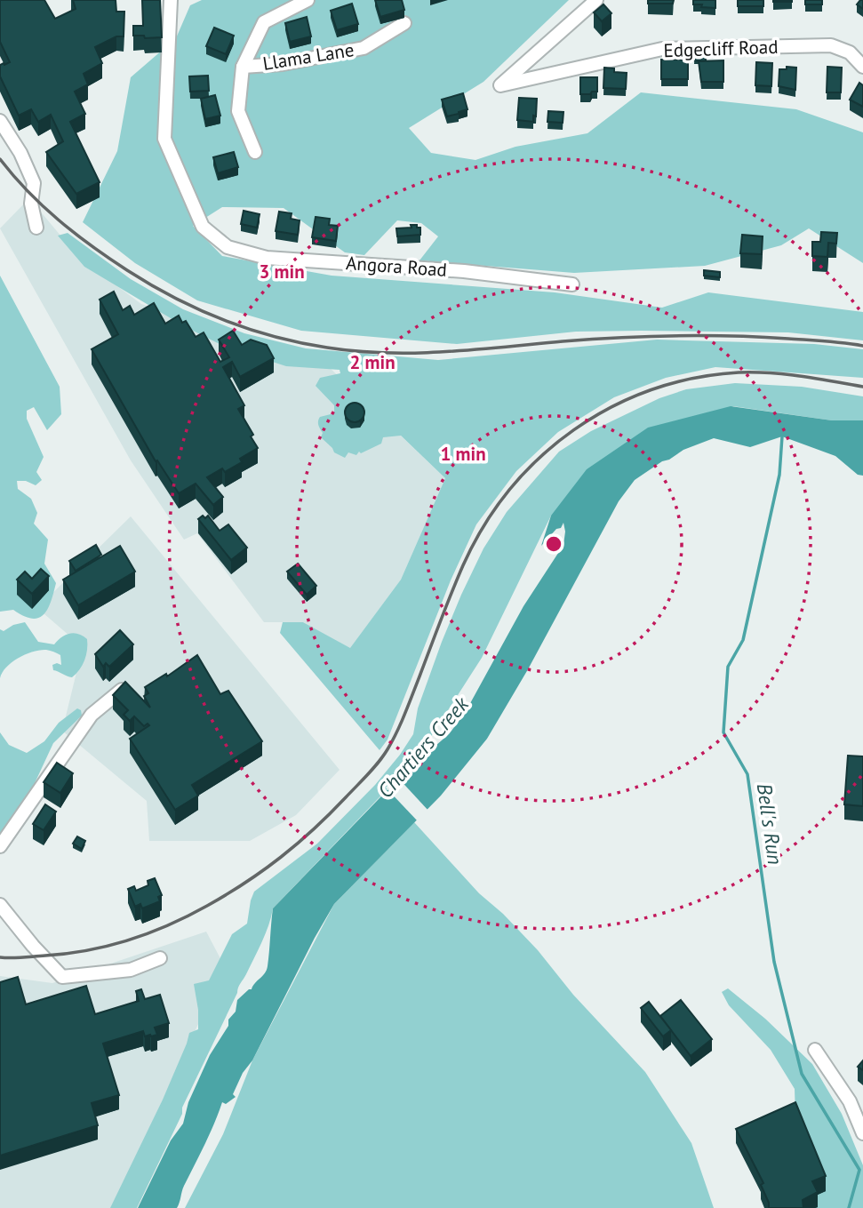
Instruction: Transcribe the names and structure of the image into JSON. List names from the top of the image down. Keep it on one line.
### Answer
{"streets":{"street":["Edgecliff Road","Llama Lane","Angora Road"]},"water":["Chartiers Creek","Bell's Run"],"rings":["3 min","2 min","1 min"]}
